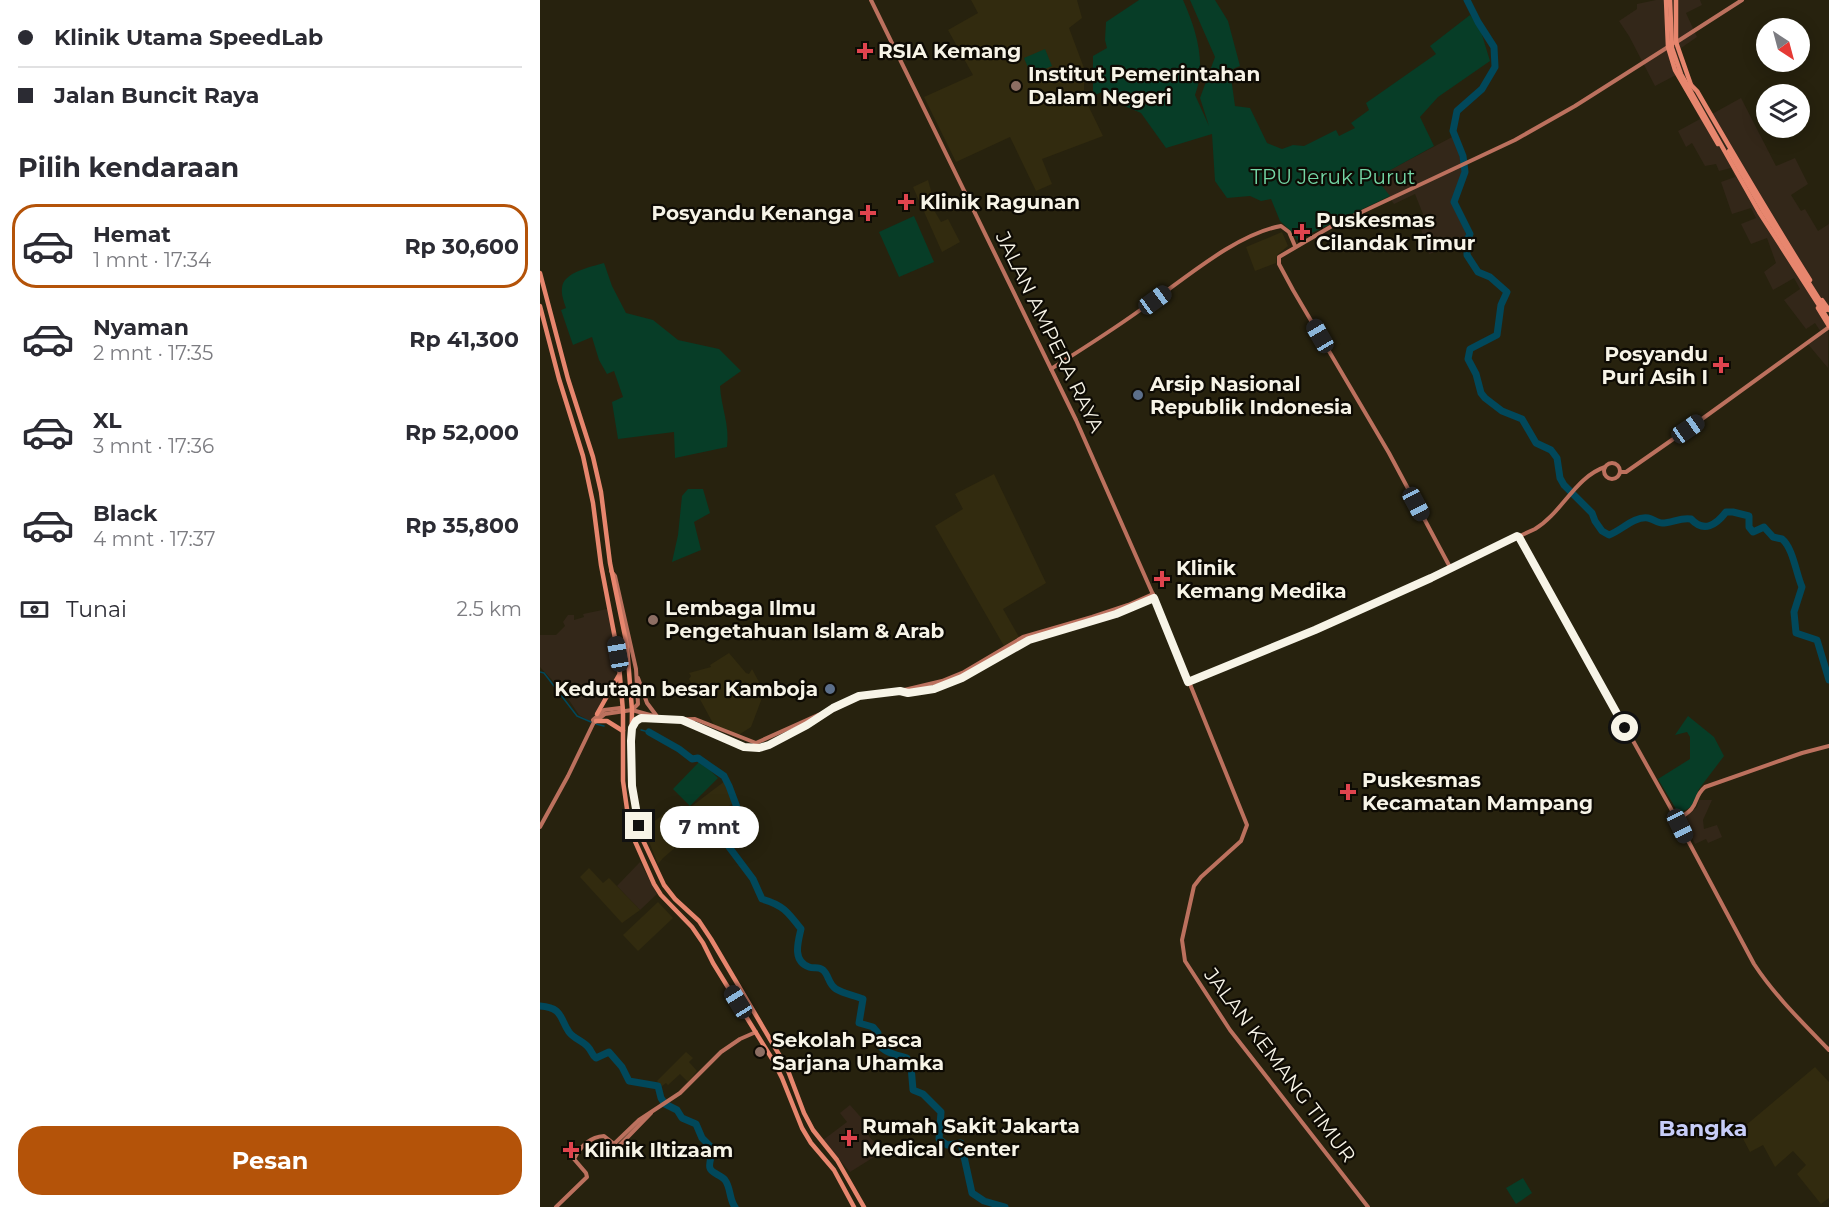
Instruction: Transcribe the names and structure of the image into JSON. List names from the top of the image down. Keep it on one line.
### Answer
{"streets":{"street":["JALAN AMPERA RAYA","JALAN KEMANG TIMUR"]},"crossings":[["JALAN AMPERA RAYA","JALAN KEMANG TIMUR"]],"districts":["Bangka"],"parks":["TPU Jeruk Purut"],"places":{"health":["RSIA Kemang","Klinik Ragunan","Posyandu Kenanga","Puskesmas Cilandak Timur","Posyandu Puri Asih I","Klinik Kemang Medika","Puskesmas Kecamatan Mampang","Rumah Sakit Jakarta Medical Center","Klinik Iltizaam"],"other":["Institut Pemerintahan Dalam Negeri","Arsip Nasional Republik Indonesia","Lembaga Ilmu Pengetahuan Islam & Arab","Kedutaan besar Kamboja","Sekolah Pasca Sarjana Uhamka"]},"north":"bottom right","page":{"banner":["Klinik Utama SpeedLab","Jalan Buncit Raya"],"heading":"Pilih kendaraan","list":[{"name":"Hemat","note":"1 mnt · 17:34","value":"Rp 30,600"},{"name":"Nyaman","note":"2 mnt · 17:35","value":"Rp 41,300"},{"name":"XL","note":"3 mnt · 17:36","value":"Rp 52,000"},{"name":"Black","note":"4 mnt · 17:37","value":"Rp 35,800"}],"pay":["Tunai","2.5 km"],"bubble":"7 mnt","buttons":"Pesan"}}
